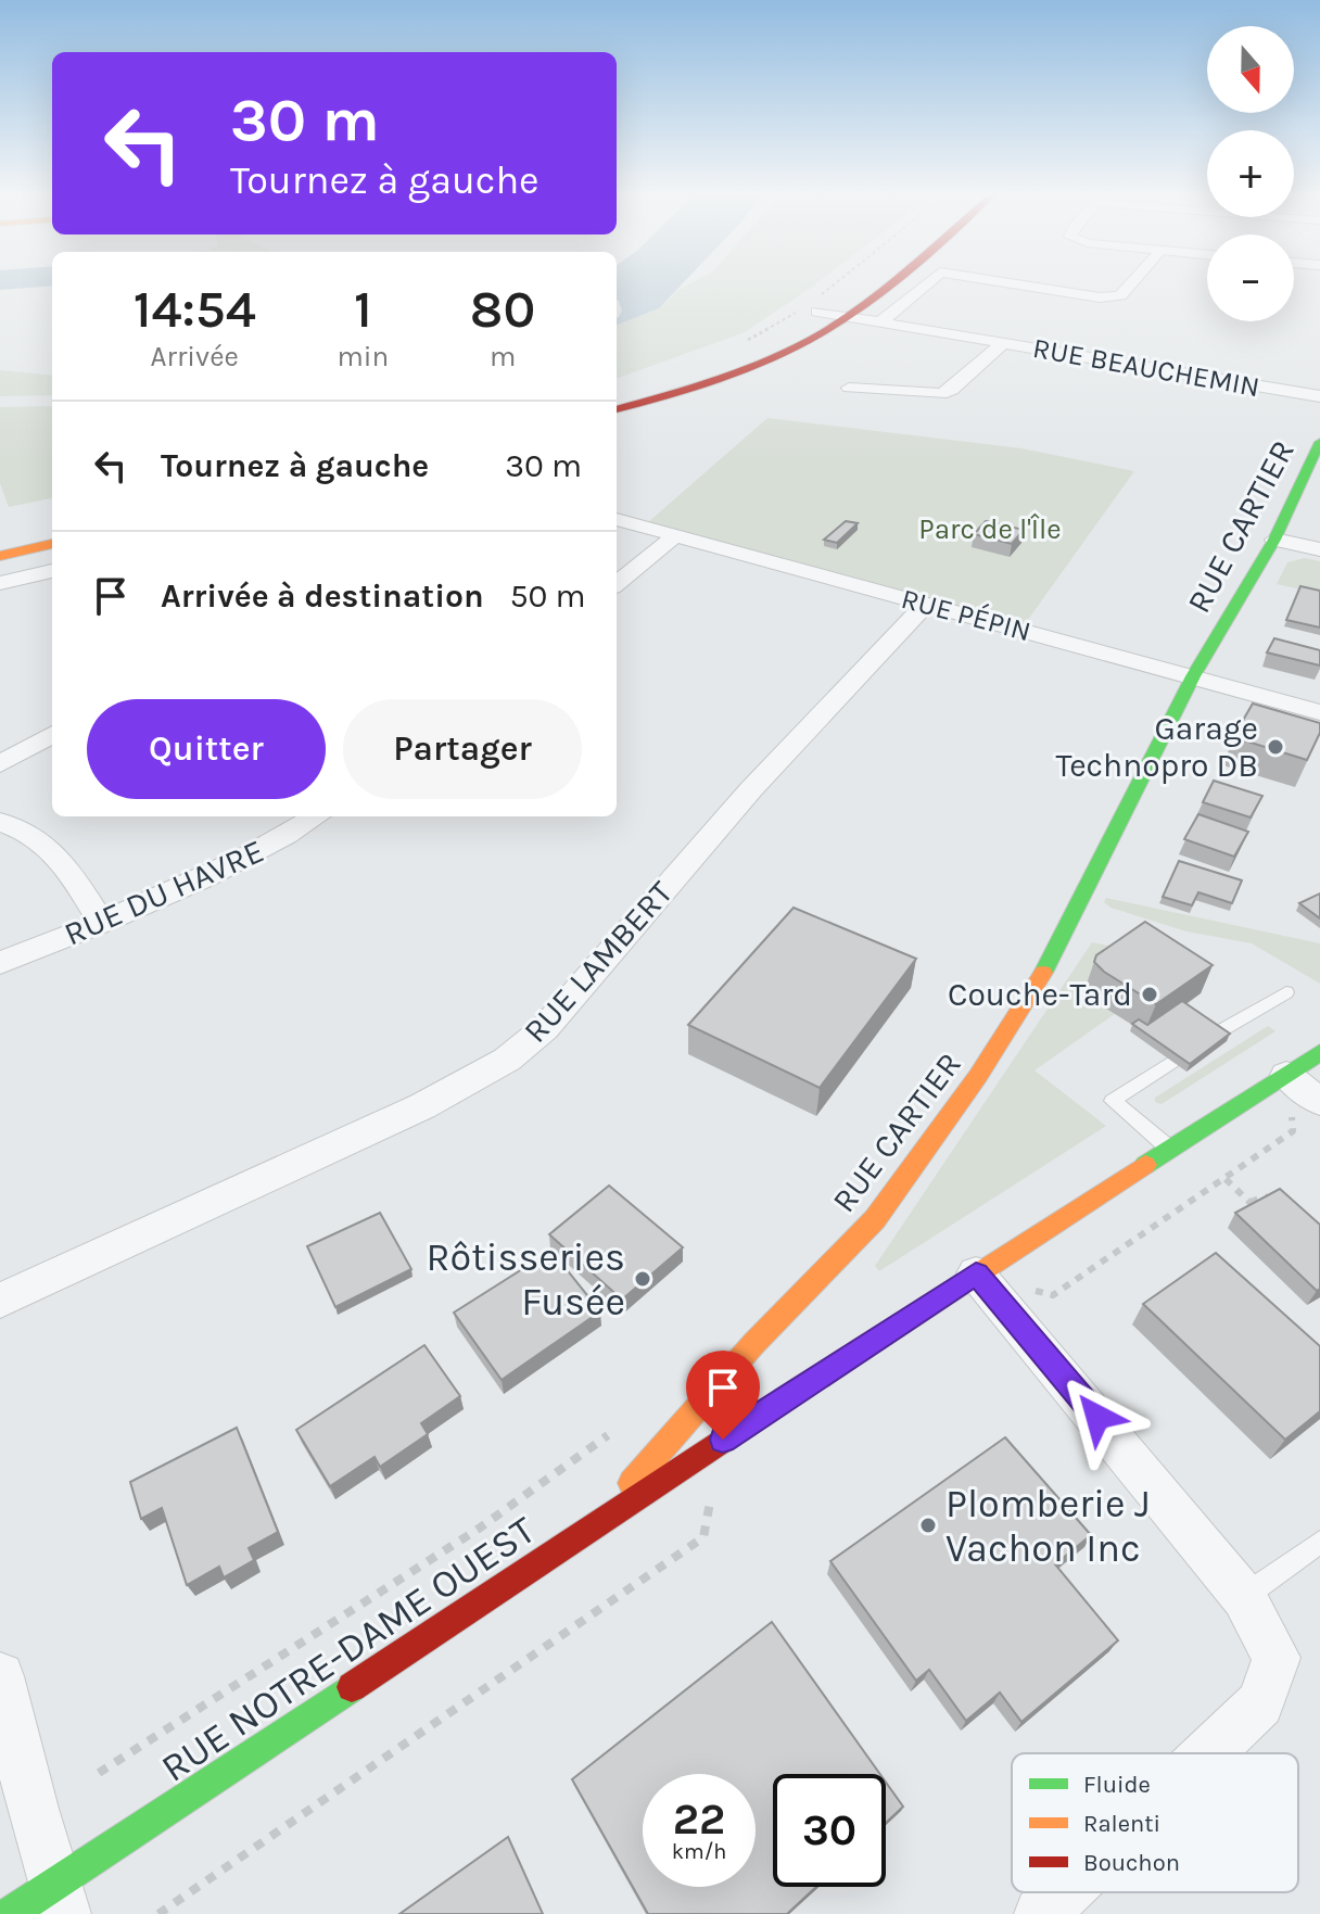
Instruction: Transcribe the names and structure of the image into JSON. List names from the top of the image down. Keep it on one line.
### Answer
{"streets":{"street":["RUE BEAUCHEMIN","RUE CARTIER","RUE PÉPIN","RUE DU HAVRE","RUE LAMBERT","RUE NOTRE-DAME OUEST"]},"crossings":[["RUE CARTIER","RUE PÉPIN"],["RUE CARTIER","RUE NOTRE-DAME OUEST"],["RUE PÉPIN","RUE LAMBERT"]],"parks":["Parc de l'Île"],"places":["Garage Technopro DB","Couche-Tard","Rôtisseries Fusée","Plomberie J Vachon Inc"],"legend":["Fluide","Ralenti","Bouchon"],"north":"bottom","page":{"map_buttons":["+","−"],"turn":["30 m","Tournez à gauche"],"eta":["14:54","Arrivée","1","min","80","m"],"list":[{"name":"Tournez à gauche","value":"30 m"},{"name":"Arrivée à destination","value":"50 m"}],"buttons":["Quitter","Partager"],"speed":"22 km/h","limit":"30"}}
